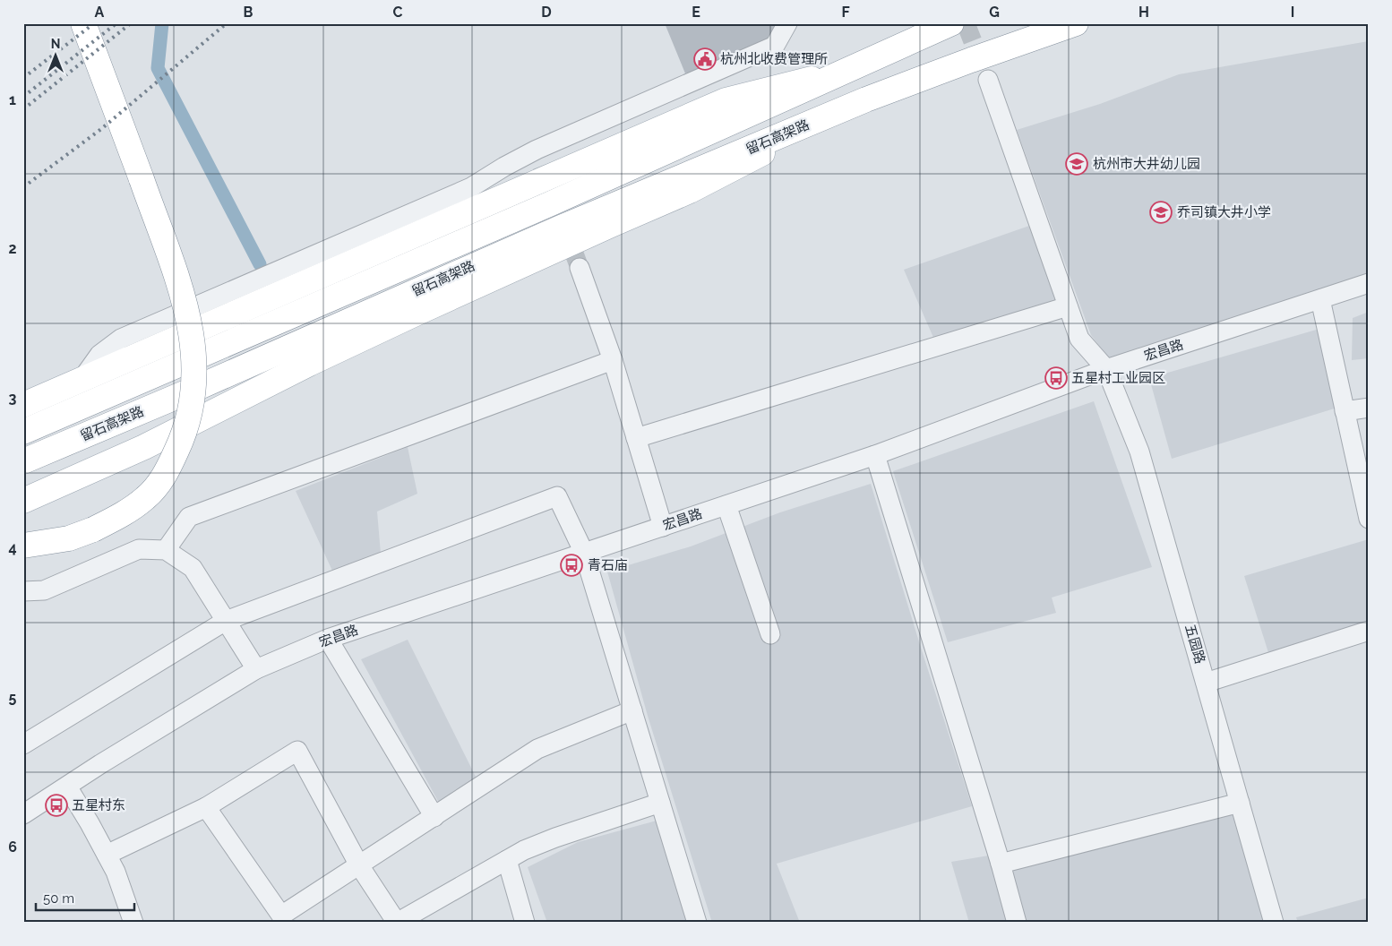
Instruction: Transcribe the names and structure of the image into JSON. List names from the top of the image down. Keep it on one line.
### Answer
{"streets":{"main road":["留石高架路"],"street":["宏昌路","五园路"]},"crossings":[["宏昌路","五园路"]],"places":{"public building":["杭州北收费管理所"],"school or university":["杭州市大井幼儿园","乔司镇大井小学"],"bus stop":["五星村工业园区","青石庙","五星村东"]},"scale_bar":"50 m","north":"top","grid":{"columns":["A","B","C","D","E","F","G","H","I"],"rows":["1","2","3","4","5","6"]}}
